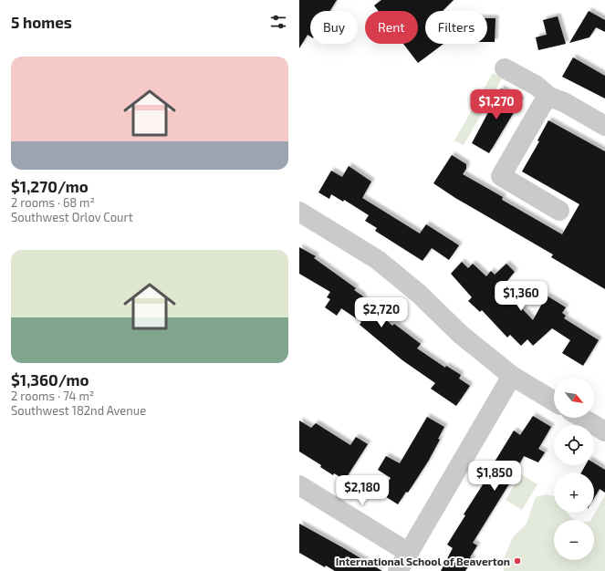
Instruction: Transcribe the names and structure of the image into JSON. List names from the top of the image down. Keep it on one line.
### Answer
{"places":["International School of Beaverton"],"north":"bottom right","page":{"heading":"5 homes","chip":["Buy","Rent","Filters"],"list":[{"name":"$1,270/mo","note":"2 rooms · 68 m² · Southwest Orlov Court"},{"name":"$1,360/mo","note":"2 rooms · 74 m² · Southwest 182nd Avenue"}],"price":["$1,270","$1,360","$2,720","$1,850","$2,180"],"map_buttons":["+","−"]}}
